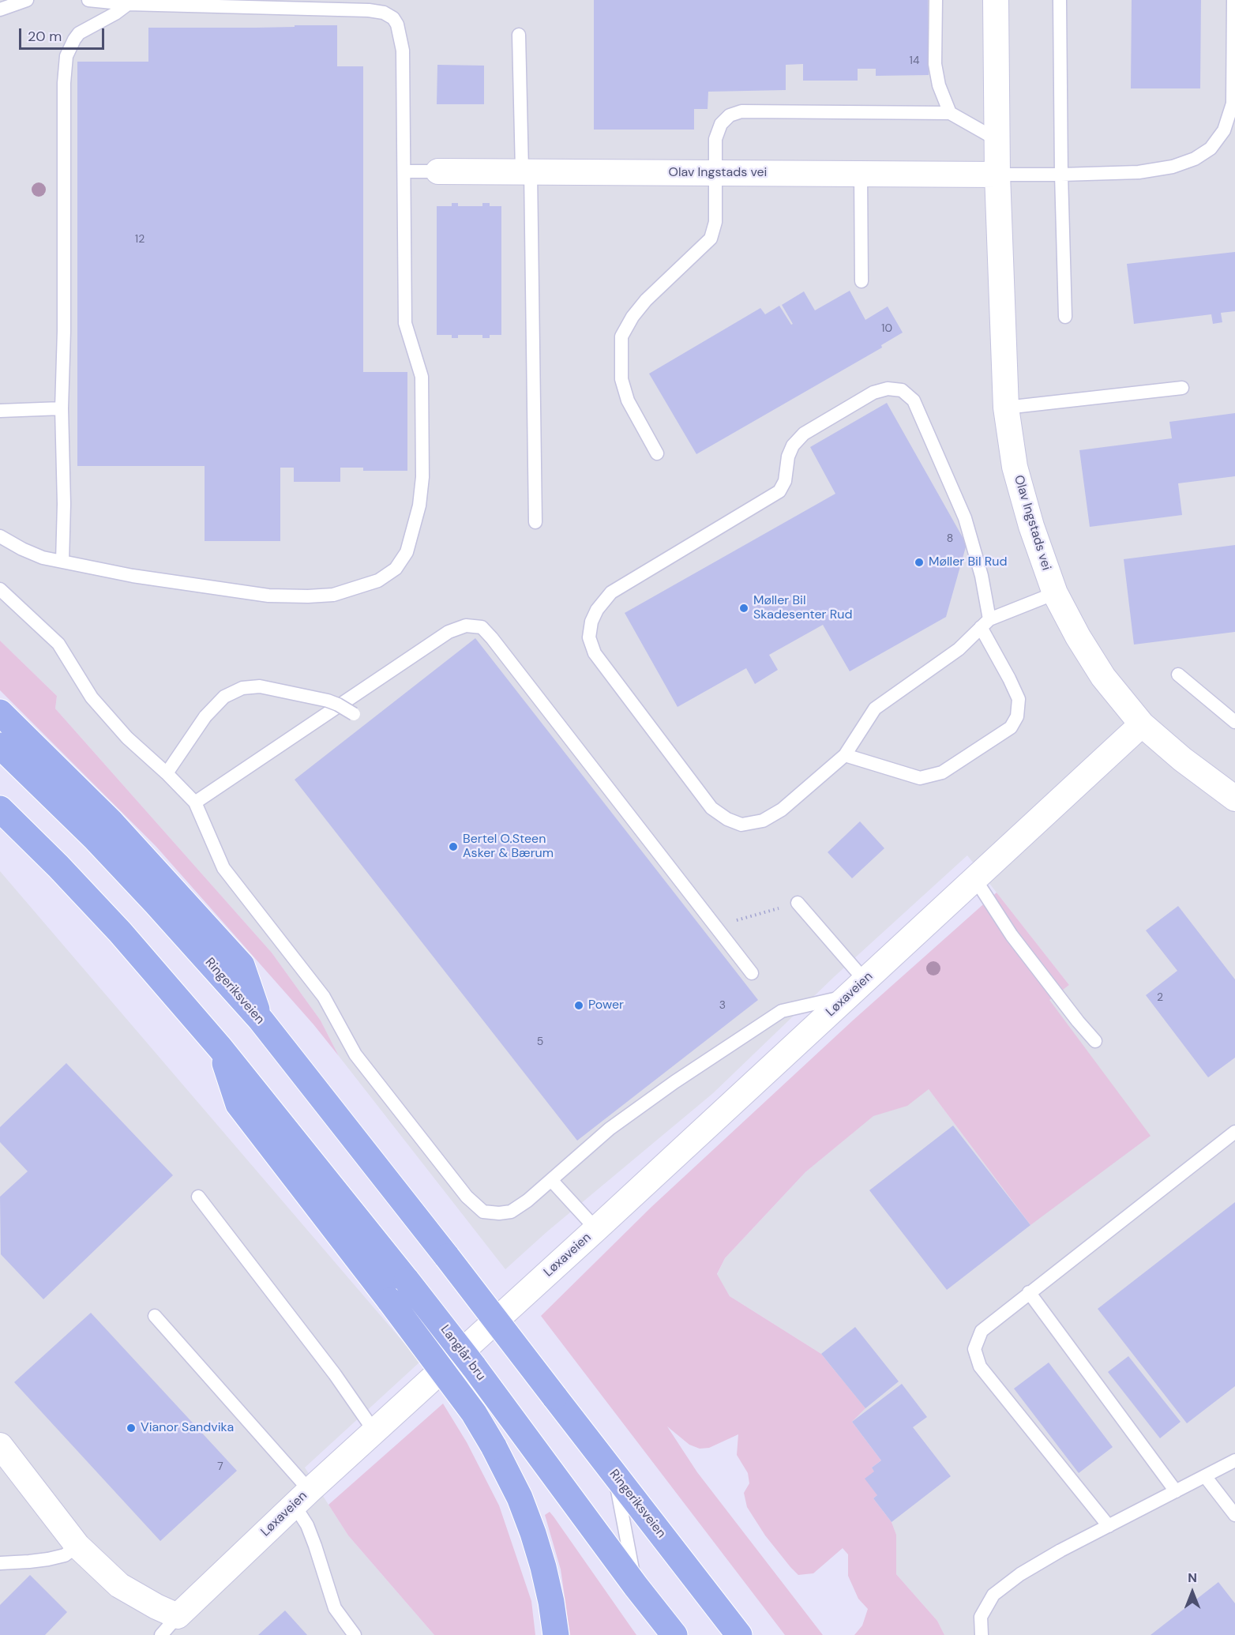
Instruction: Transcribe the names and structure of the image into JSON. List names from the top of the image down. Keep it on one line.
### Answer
{"streets":{"highway":["Ringeriksveien","Langlår bru"],"street":["Olav Ingstads vei","Løxaveien"]},"crossings":[["Olav Ingstads vei","Løxaveien"]],"places":["Møller Bil Rud","Møller Bil Skadesenter Rud","Bertel O.Steen Asker & Bærum","Power","Vianor Sandvika"],"house_numbers":["14","12","10","8","2","3","5","7"],"scale_bar":"20 m","north":"top"}
